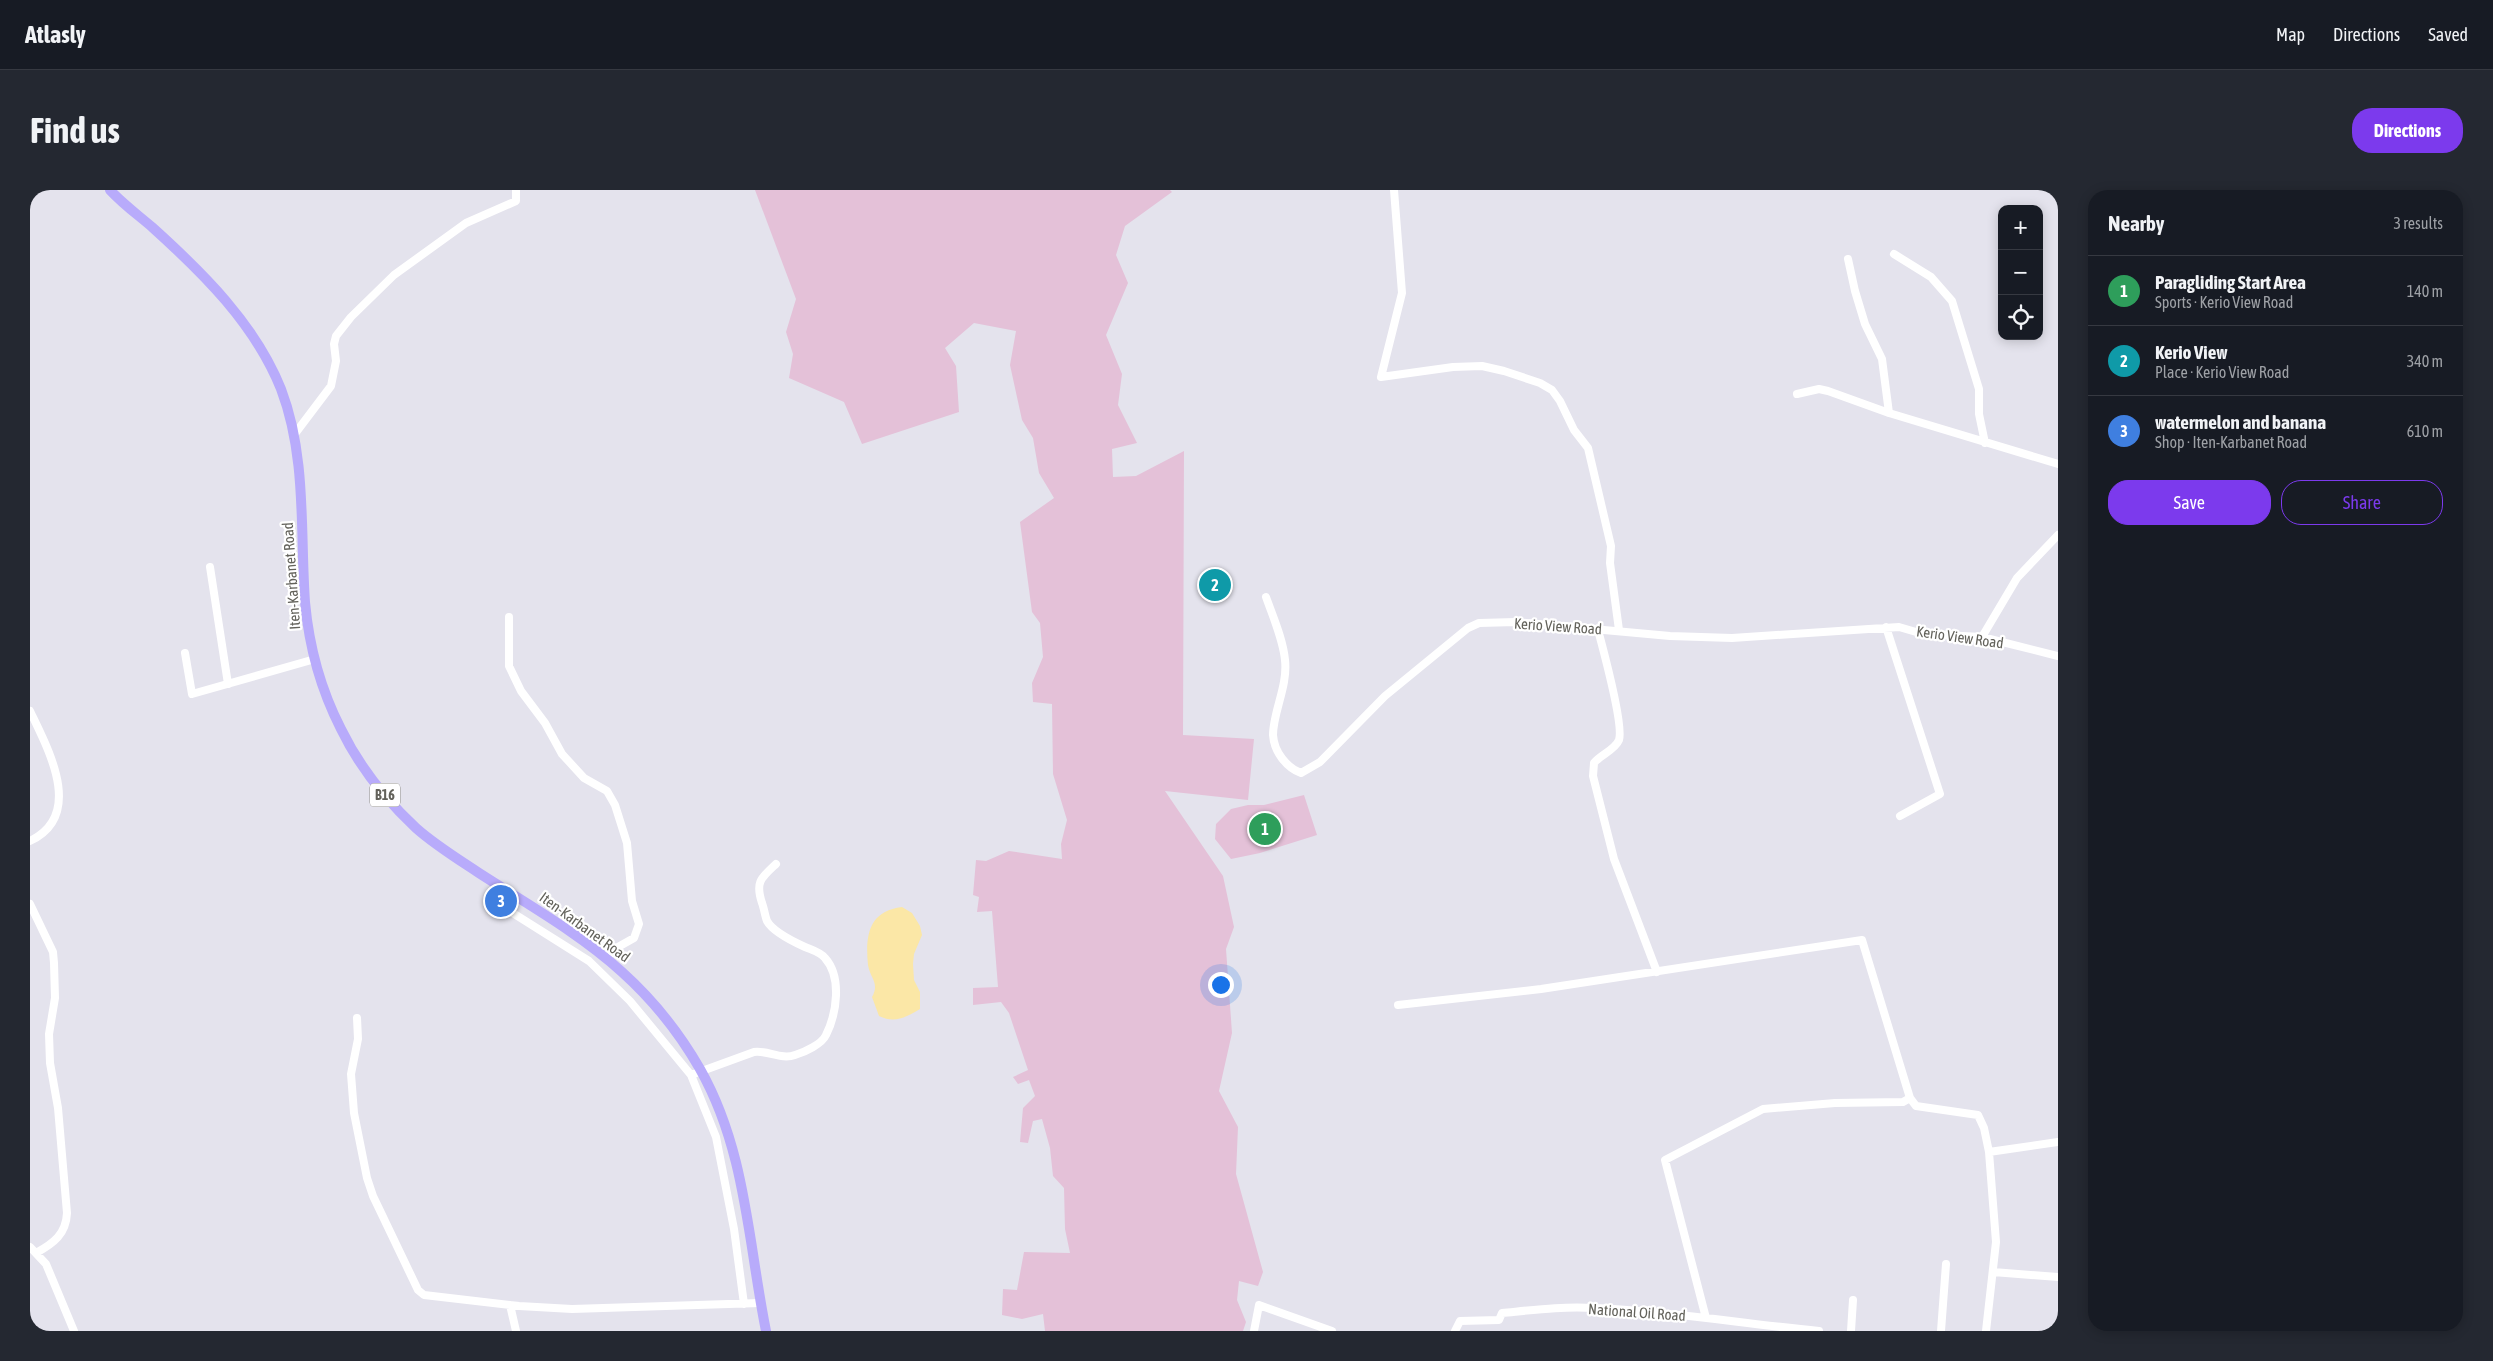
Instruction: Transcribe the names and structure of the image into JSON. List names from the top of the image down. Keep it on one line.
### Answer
{"streets":{"main road":["Iten-Karbanet Road","B16"],"street":["Kerio View Road","National Oil Road"]},"page":{"header":"Atlasly","nav":["Map","Directions","Saved"],"buttons":["Directions",["Save","Share"]],"title":"Find us","heading":["Nearby","3 results"],"map_buttons":["+","−"],"list":[{"mark":"1","name":"Paragliding Start Area","note":"Sports · Kerio View Road","value":"140 m"},{"mark":"2","name":"Kerio View","note":"Place · Kerio View Road","value":"340 m"},{"mark":"3","name":"watermelon and banana","note":"Shop · Iten-Karbanet Road","value":"610 m"}],"pins":["2","1","3"]}}
